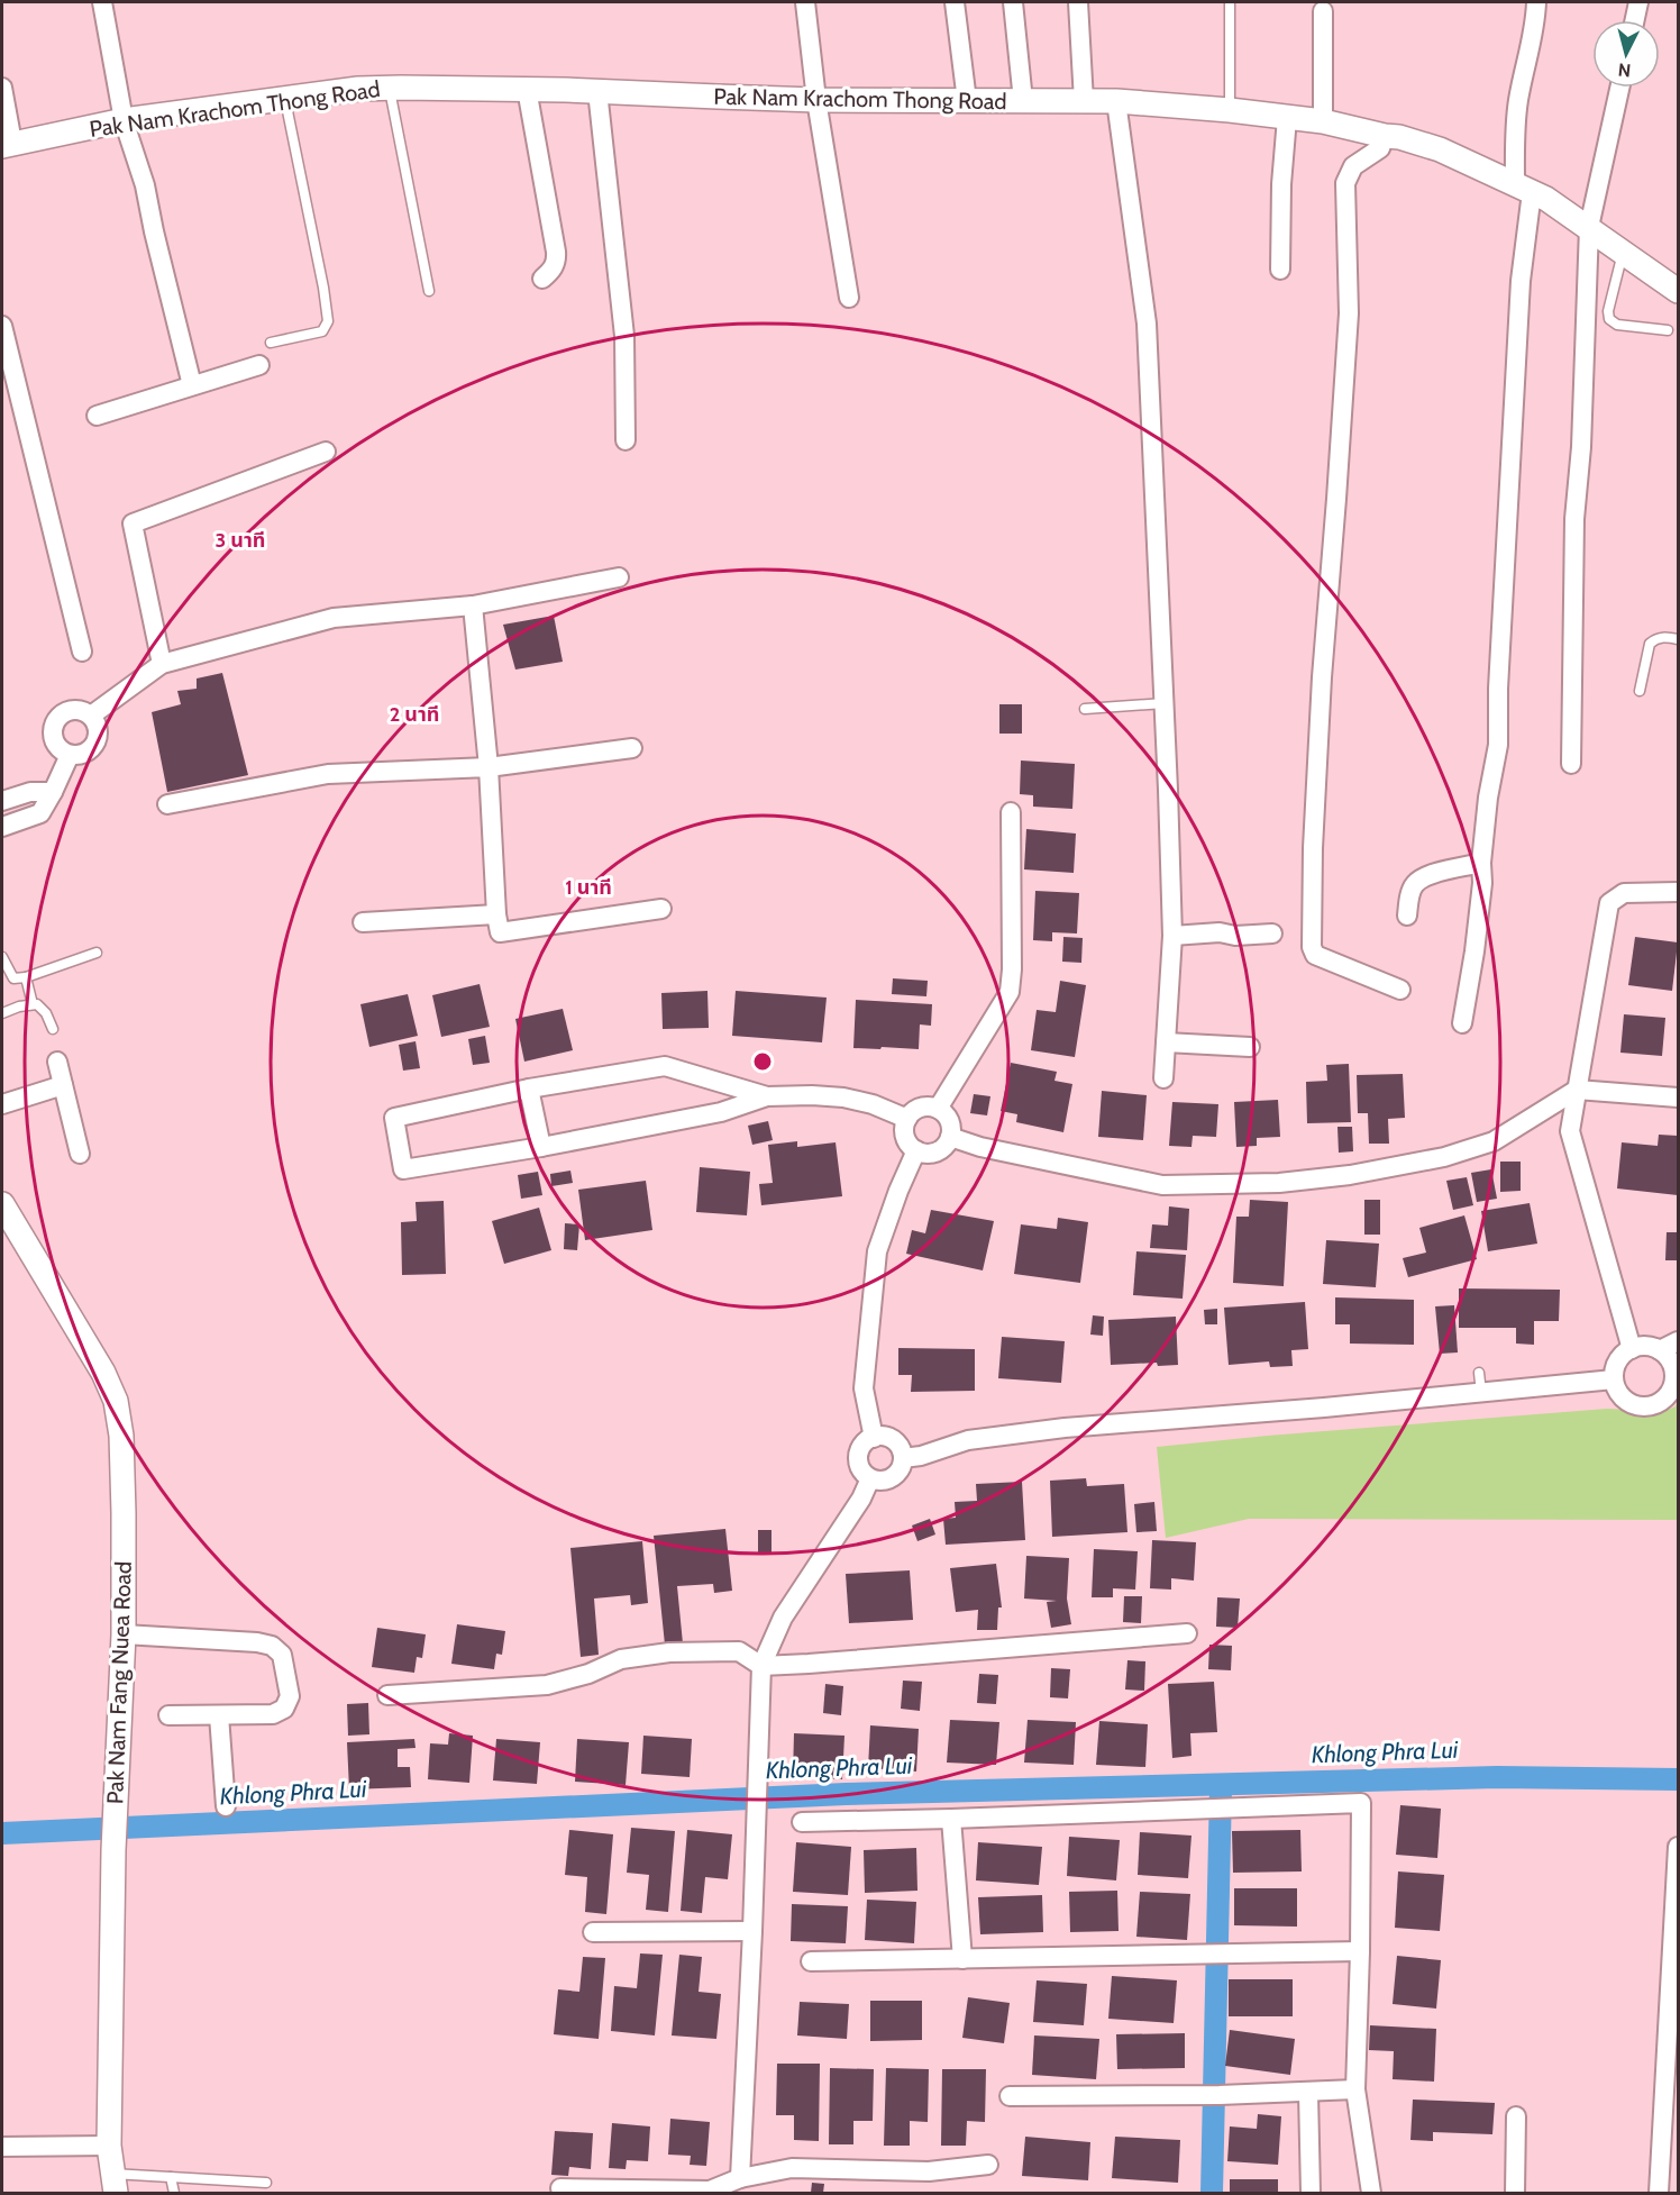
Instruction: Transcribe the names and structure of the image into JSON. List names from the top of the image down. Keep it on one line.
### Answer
{"streets":{"street":["Pak Nam Krachom Thong Road","Pak Nam Fang Nuea Road"]},"water":["Khlong Phra Lui"],"north":"bottom","rings":["3 นาที","2 นาที","1 นาที"]}
